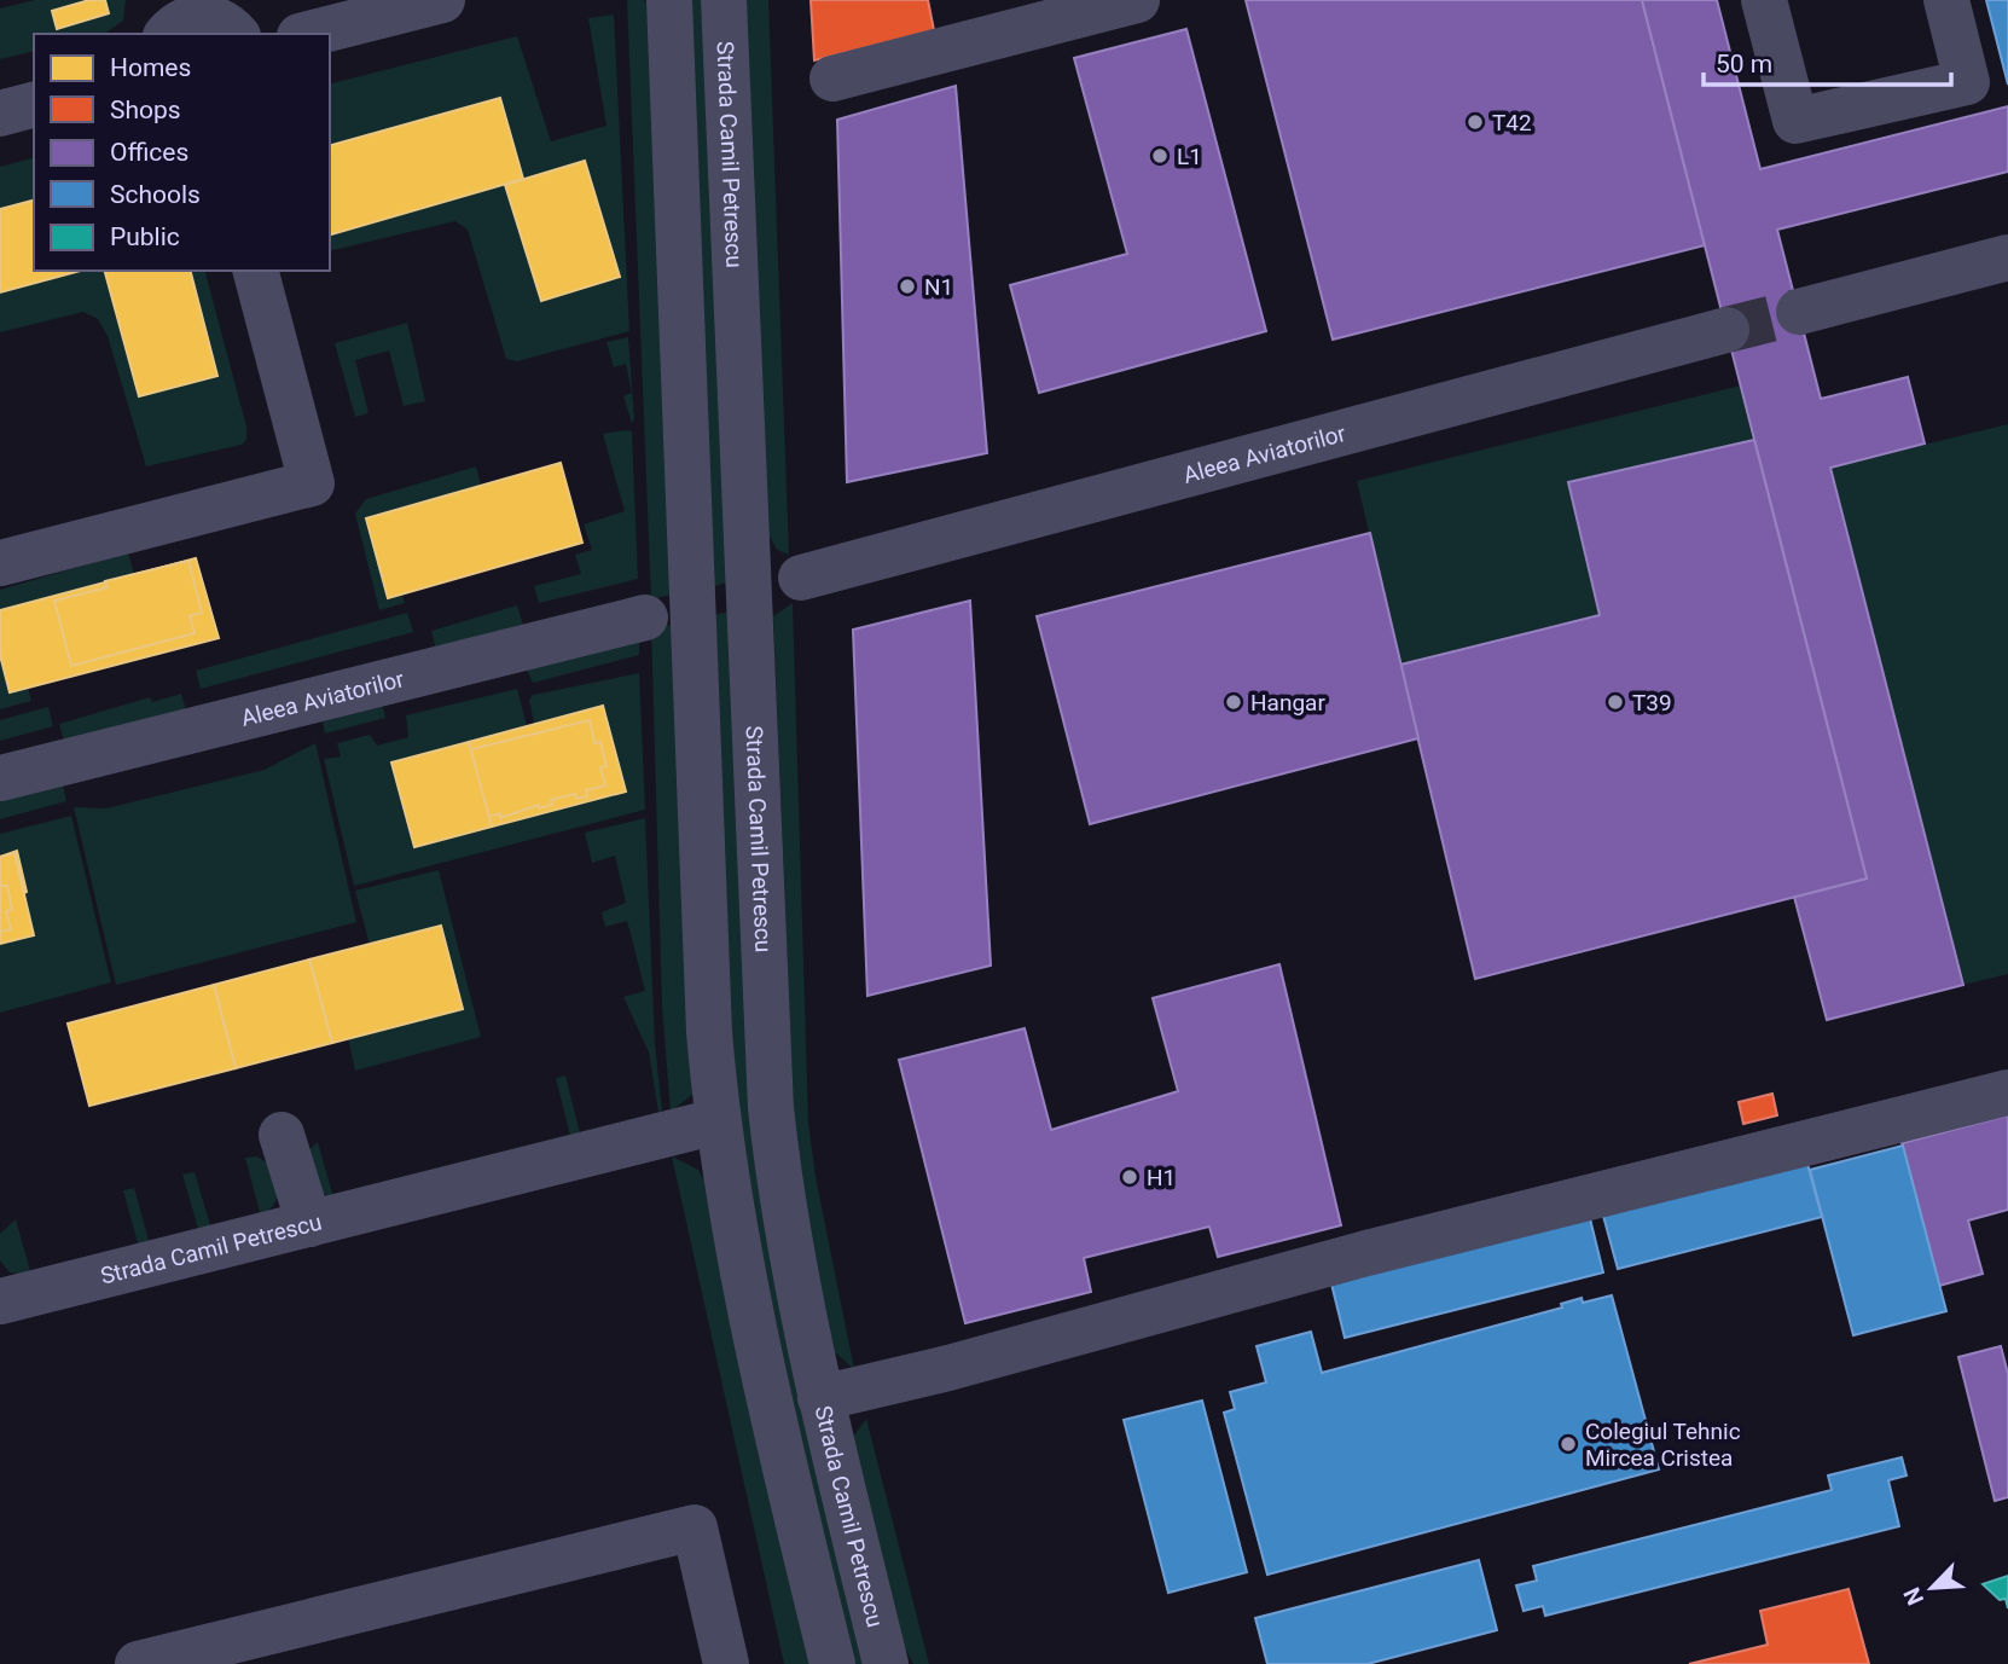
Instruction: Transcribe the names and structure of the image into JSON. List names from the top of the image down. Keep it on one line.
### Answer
{"streets":{"street":["Strada Camil Petrescu","Aleea Aviatorilor"]},"places":["T42","L1","N1","Hangar","T39","H1","Colegiul Tehnic Mircea Cristea"],"legend":["Homes","Shops","Offices","Schools","Public"],"scale_bar":"50 m","north":"bottom left"}
